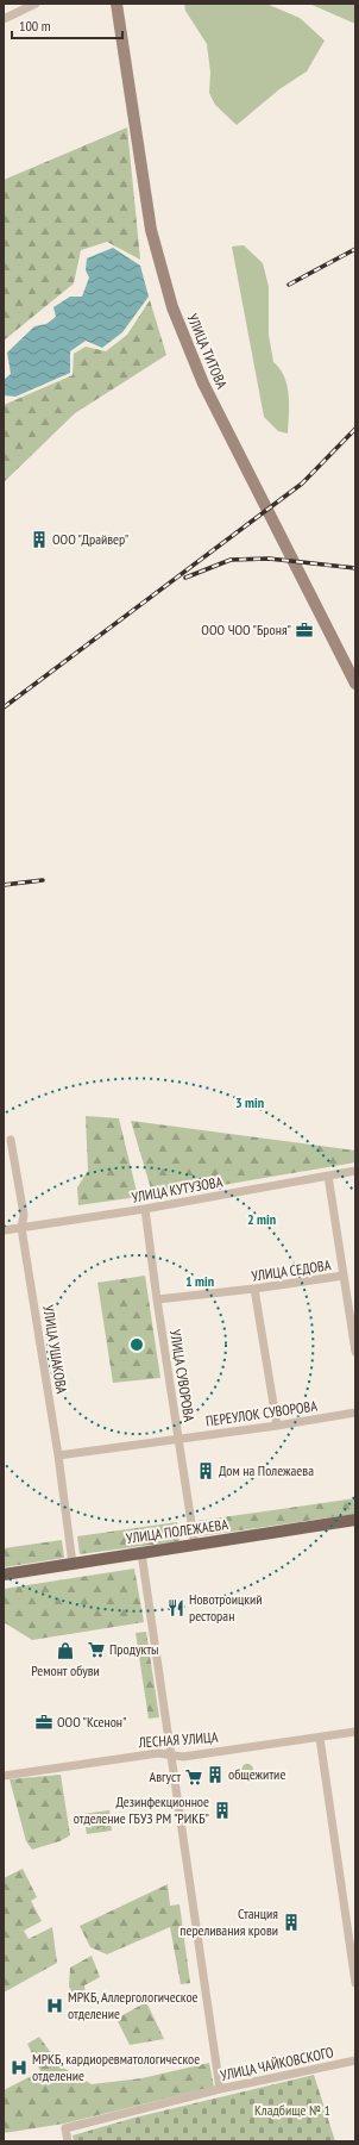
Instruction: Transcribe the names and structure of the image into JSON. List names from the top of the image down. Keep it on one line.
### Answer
{"streets":{"main road":["УЛИЦА ТИТОВА","УЛИЦА ПОЛЕЖАЕВА"],"street":["УЛИЦА КУТУЗОВА","УЛИЦА СЕДОВА","УЛИЦА УШАКОВА","УЛИЦА СУВОРОВА","ПЕРЕУЛОК СУВОРОВА","ЛЕСНАЯ УЛИЦА","УЛИЦА ЧАЙКОВСКОГО"]},"crossings":[["УЛИЦА КУТУЗОВА","УЛИЦА УШАКОВА"],["УЛИЦА КУТУЗОВА","УЛИЦА СУВОРОВА"],["УЛИЦА СЕДОВА","УЛИЦА СУВОРОВА"],["УЛИЦА УШАКОВА","ПЕРЕУЛОК СУВОРОВА"],["УЛИЦА УШАКОВА","УЛИЦА ПОЛЕЖАЕВА"],["УЛИЦА СУВОРОВА","ПЕРЕУЛОК СУВОРОВА"],["УЛИЦА СУВОРОВА","УЛИЦА ПОЛЕЖАЕВА"]],"parks":["Кладбище № 1"],"places":{"building":["ООО \"Драйвер\"","Дом на Полежаева","общежитие","Дезинфекционное отделение ГБУЗ РМ \"РИКБ\"","Станция переливания крови"],"office":["ООО ЧОО \"Броня\"","ООО \"Ксенон\""],"restaurant":["Новотроицкий ресторан"],"supermarket":["Продукты","Август"],"shop":["Ремонт обуви"],"hospital":["МРКБ, Аллергологическое отделение","МРКБ, кардиоревматологическое отделение"]},"scale_bar":"100 m","rings":["3 min","2 min","1 min"]}
